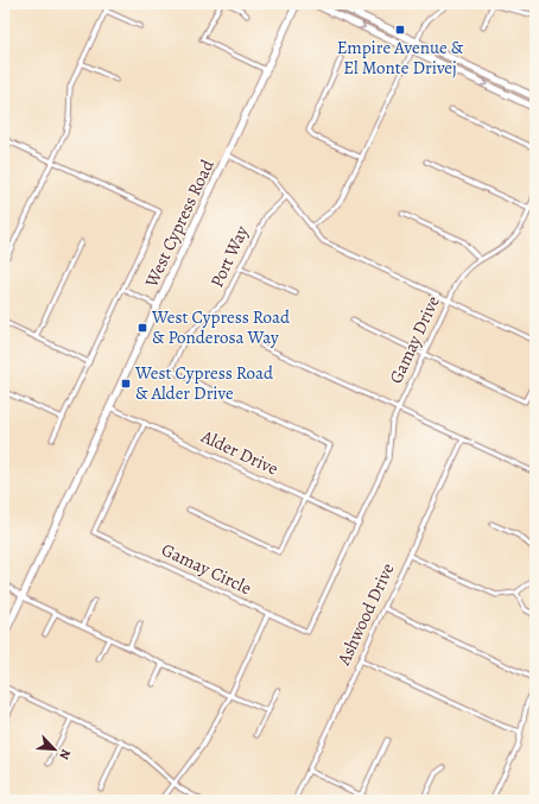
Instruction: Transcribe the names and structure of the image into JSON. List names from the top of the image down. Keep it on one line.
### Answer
{"streets":{"street":["West Cypress Road","Port Way","Gamay Drive","Alder Drive","Gamay Circle","Ashwood Drive"]},"crossings":[["West Cypress Road","Alder Drive"],["Port Way","Alder Drive"],["Gamay Drive","Alder Drive"],["Gamay Drive","Gamay Circle"],["Alder Drive","Gamay Circle"]],"places":{"transit":["Empire Avenue & El Monte Drivej","West Cypress Road & Ponderosa Way","West Cypress Road & Alder Drive"]},"north":"bottom right"}
